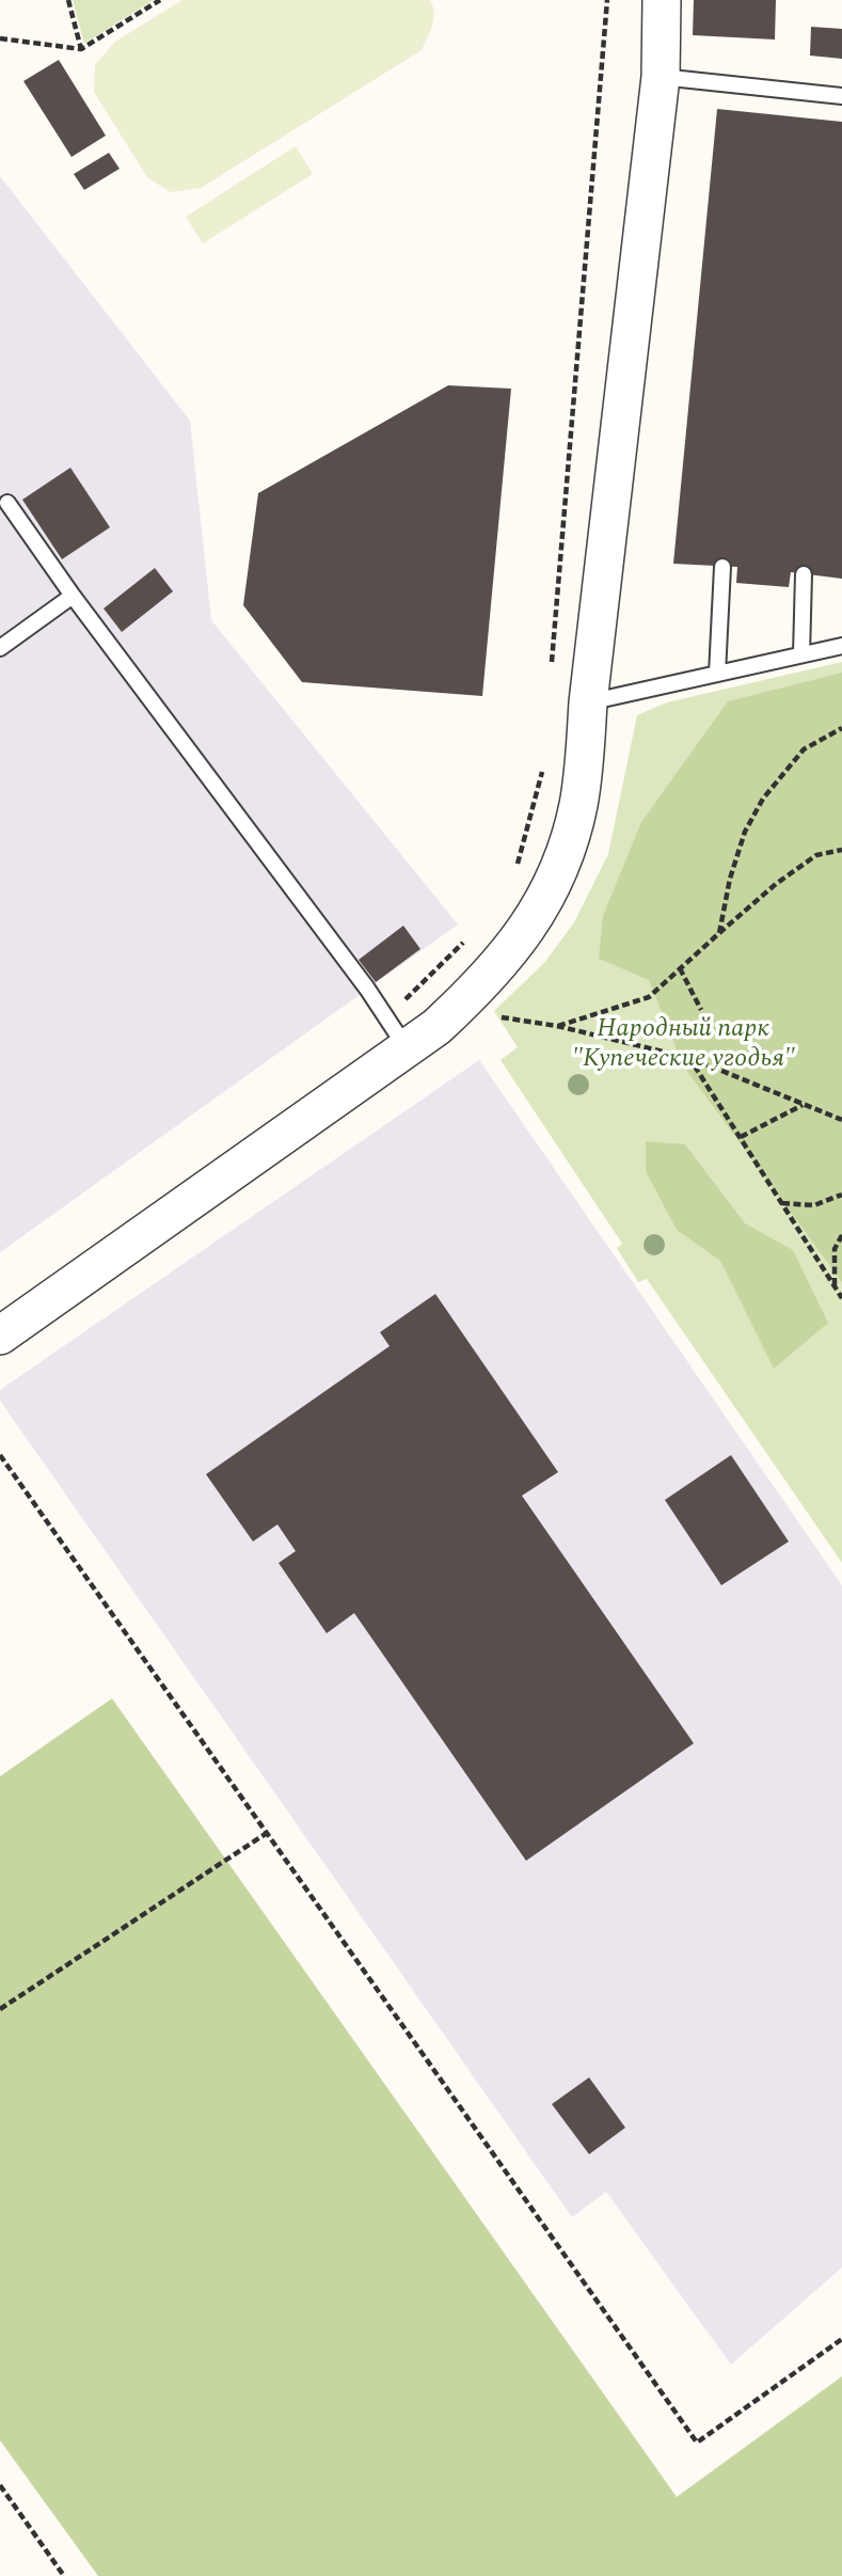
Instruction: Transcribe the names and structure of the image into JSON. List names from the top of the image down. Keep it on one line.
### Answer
{"parks":["Народный парк \"Купеческие угодья\""]}
